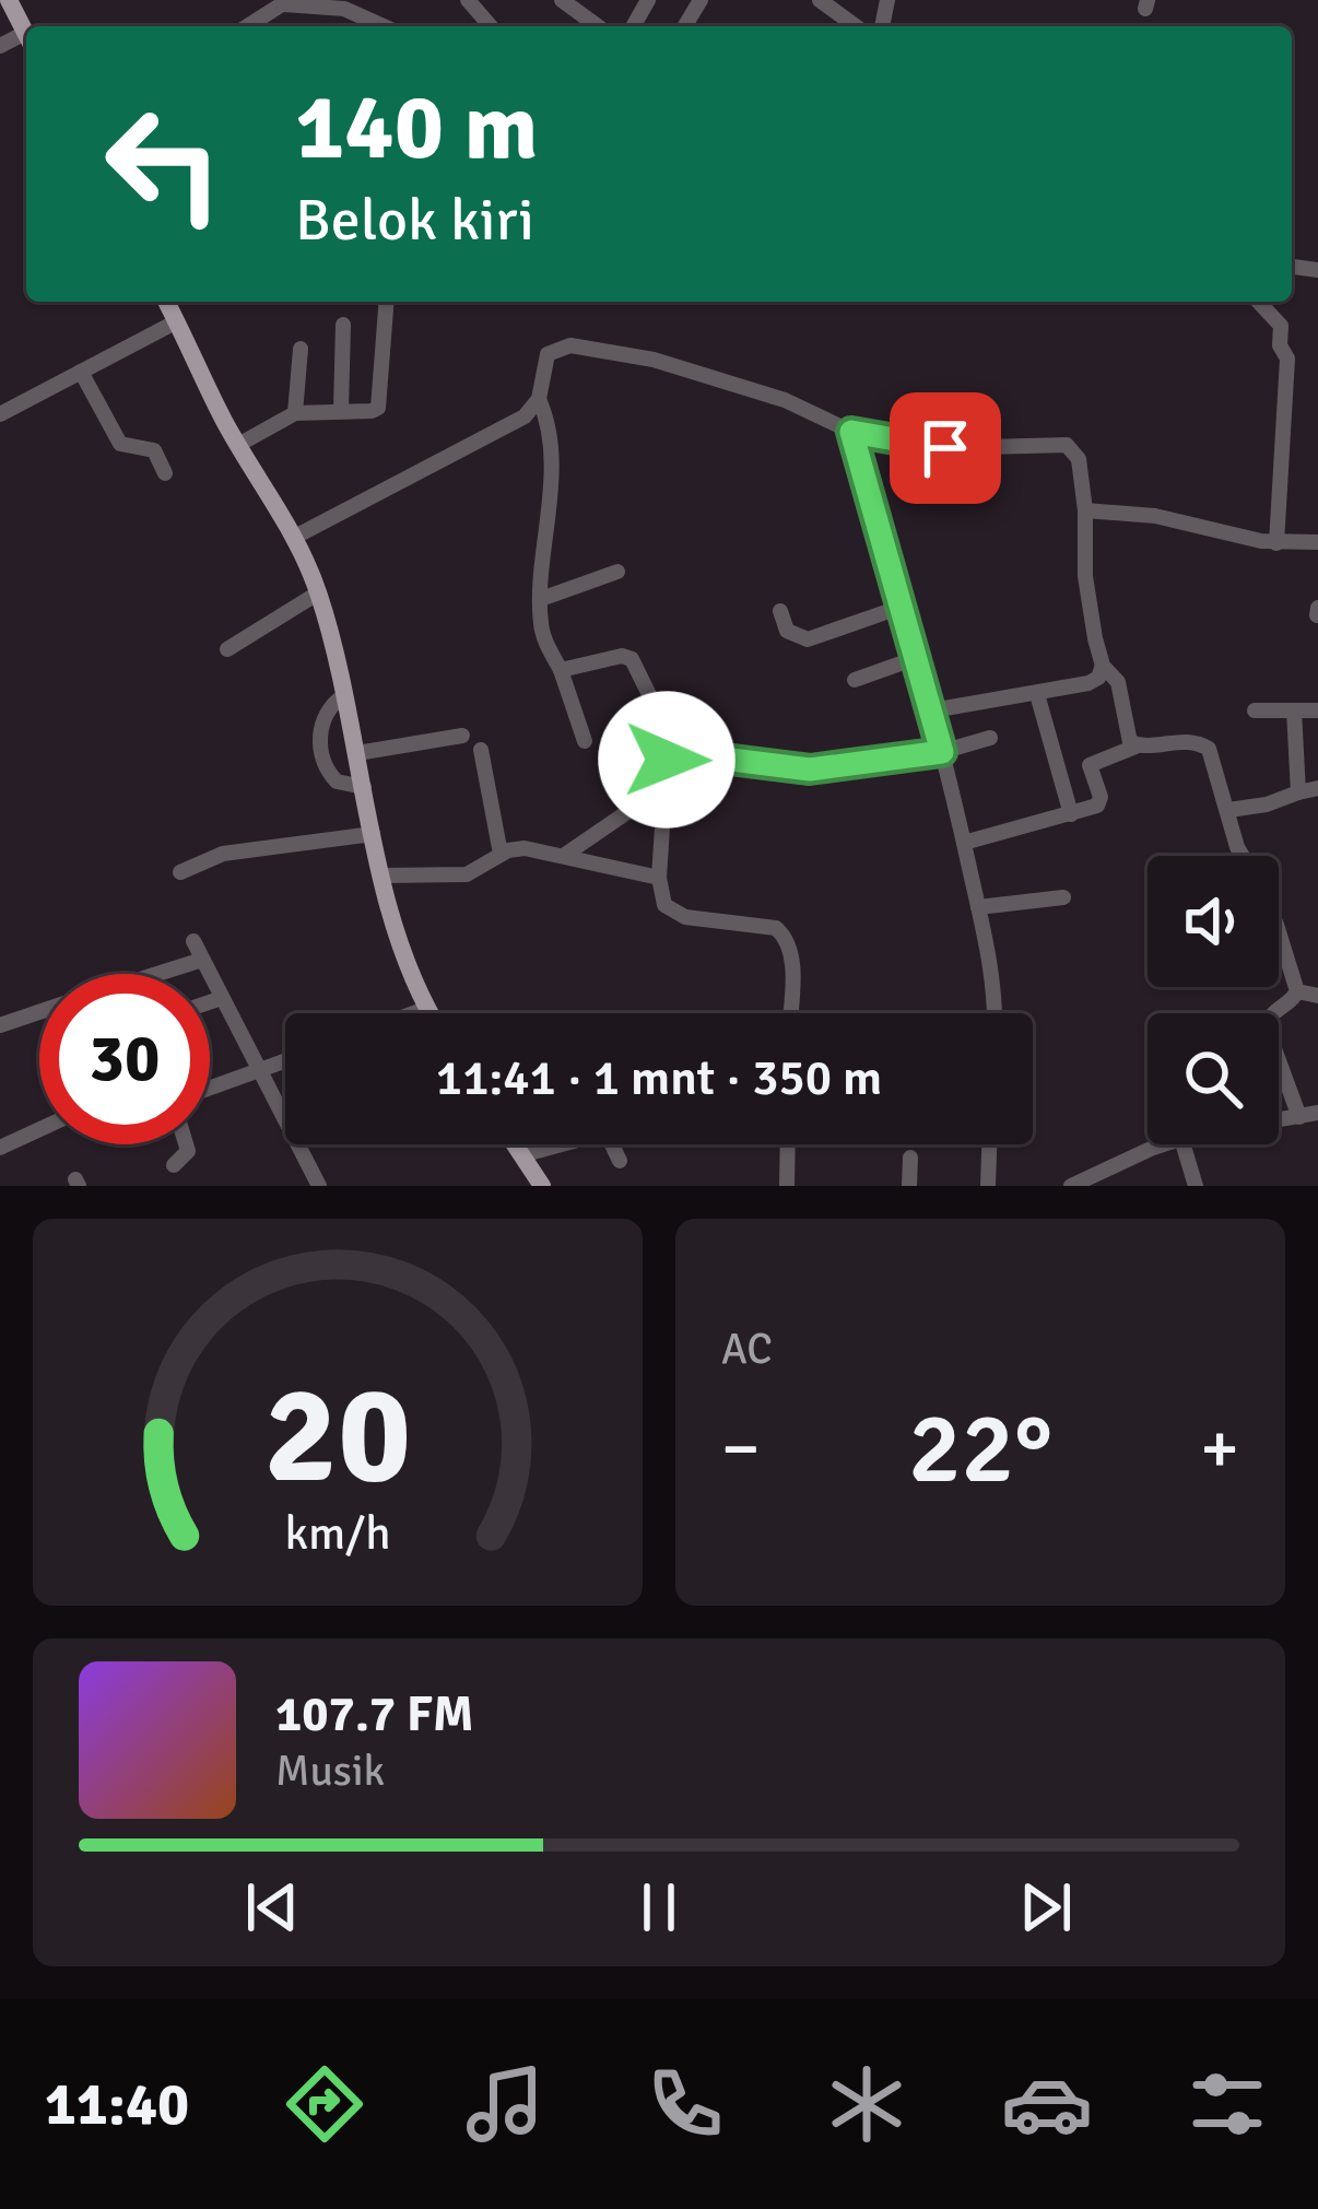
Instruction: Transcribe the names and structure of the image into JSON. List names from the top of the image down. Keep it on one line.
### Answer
{"page":{"turn":["140 m","Belok kiri"],"limit":"30","trip":"11:41 · 1 mnt · 350 m","tile":"AC","heat":["−","22°","+"],"song":["107.7 FM","Musik"],"tabs":"11:40","gauge":["20","km/h"]}}
